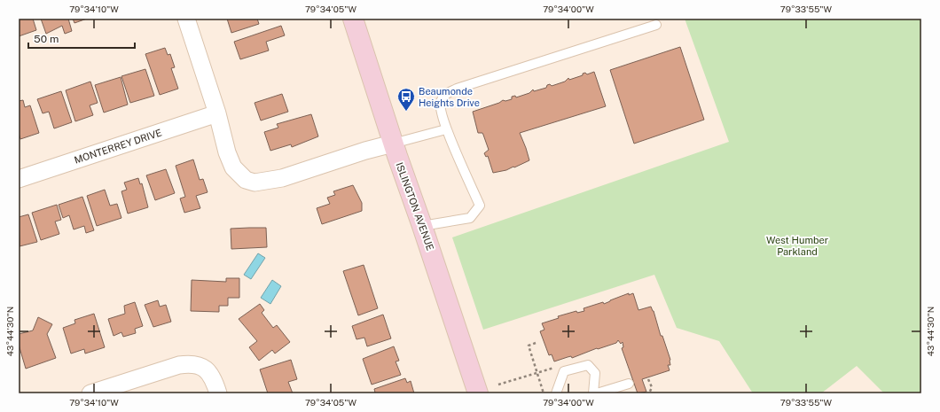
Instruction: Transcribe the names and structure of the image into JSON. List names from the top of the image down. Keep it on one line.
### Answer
{"streets":{"main road":["ISLINGTON AVENUE"],"street":["MONTERREY DRIVE"]},"parks":["West Humber Parkland"],"places":{"bus stop":["Beaumonde Heights Drive"]},"scale_bar":"50 m","coordinates":["79°34'10\"W","79°34'05\"W","79°34'00\"W","79°33'55\"W","43°44'30\"N"]}
